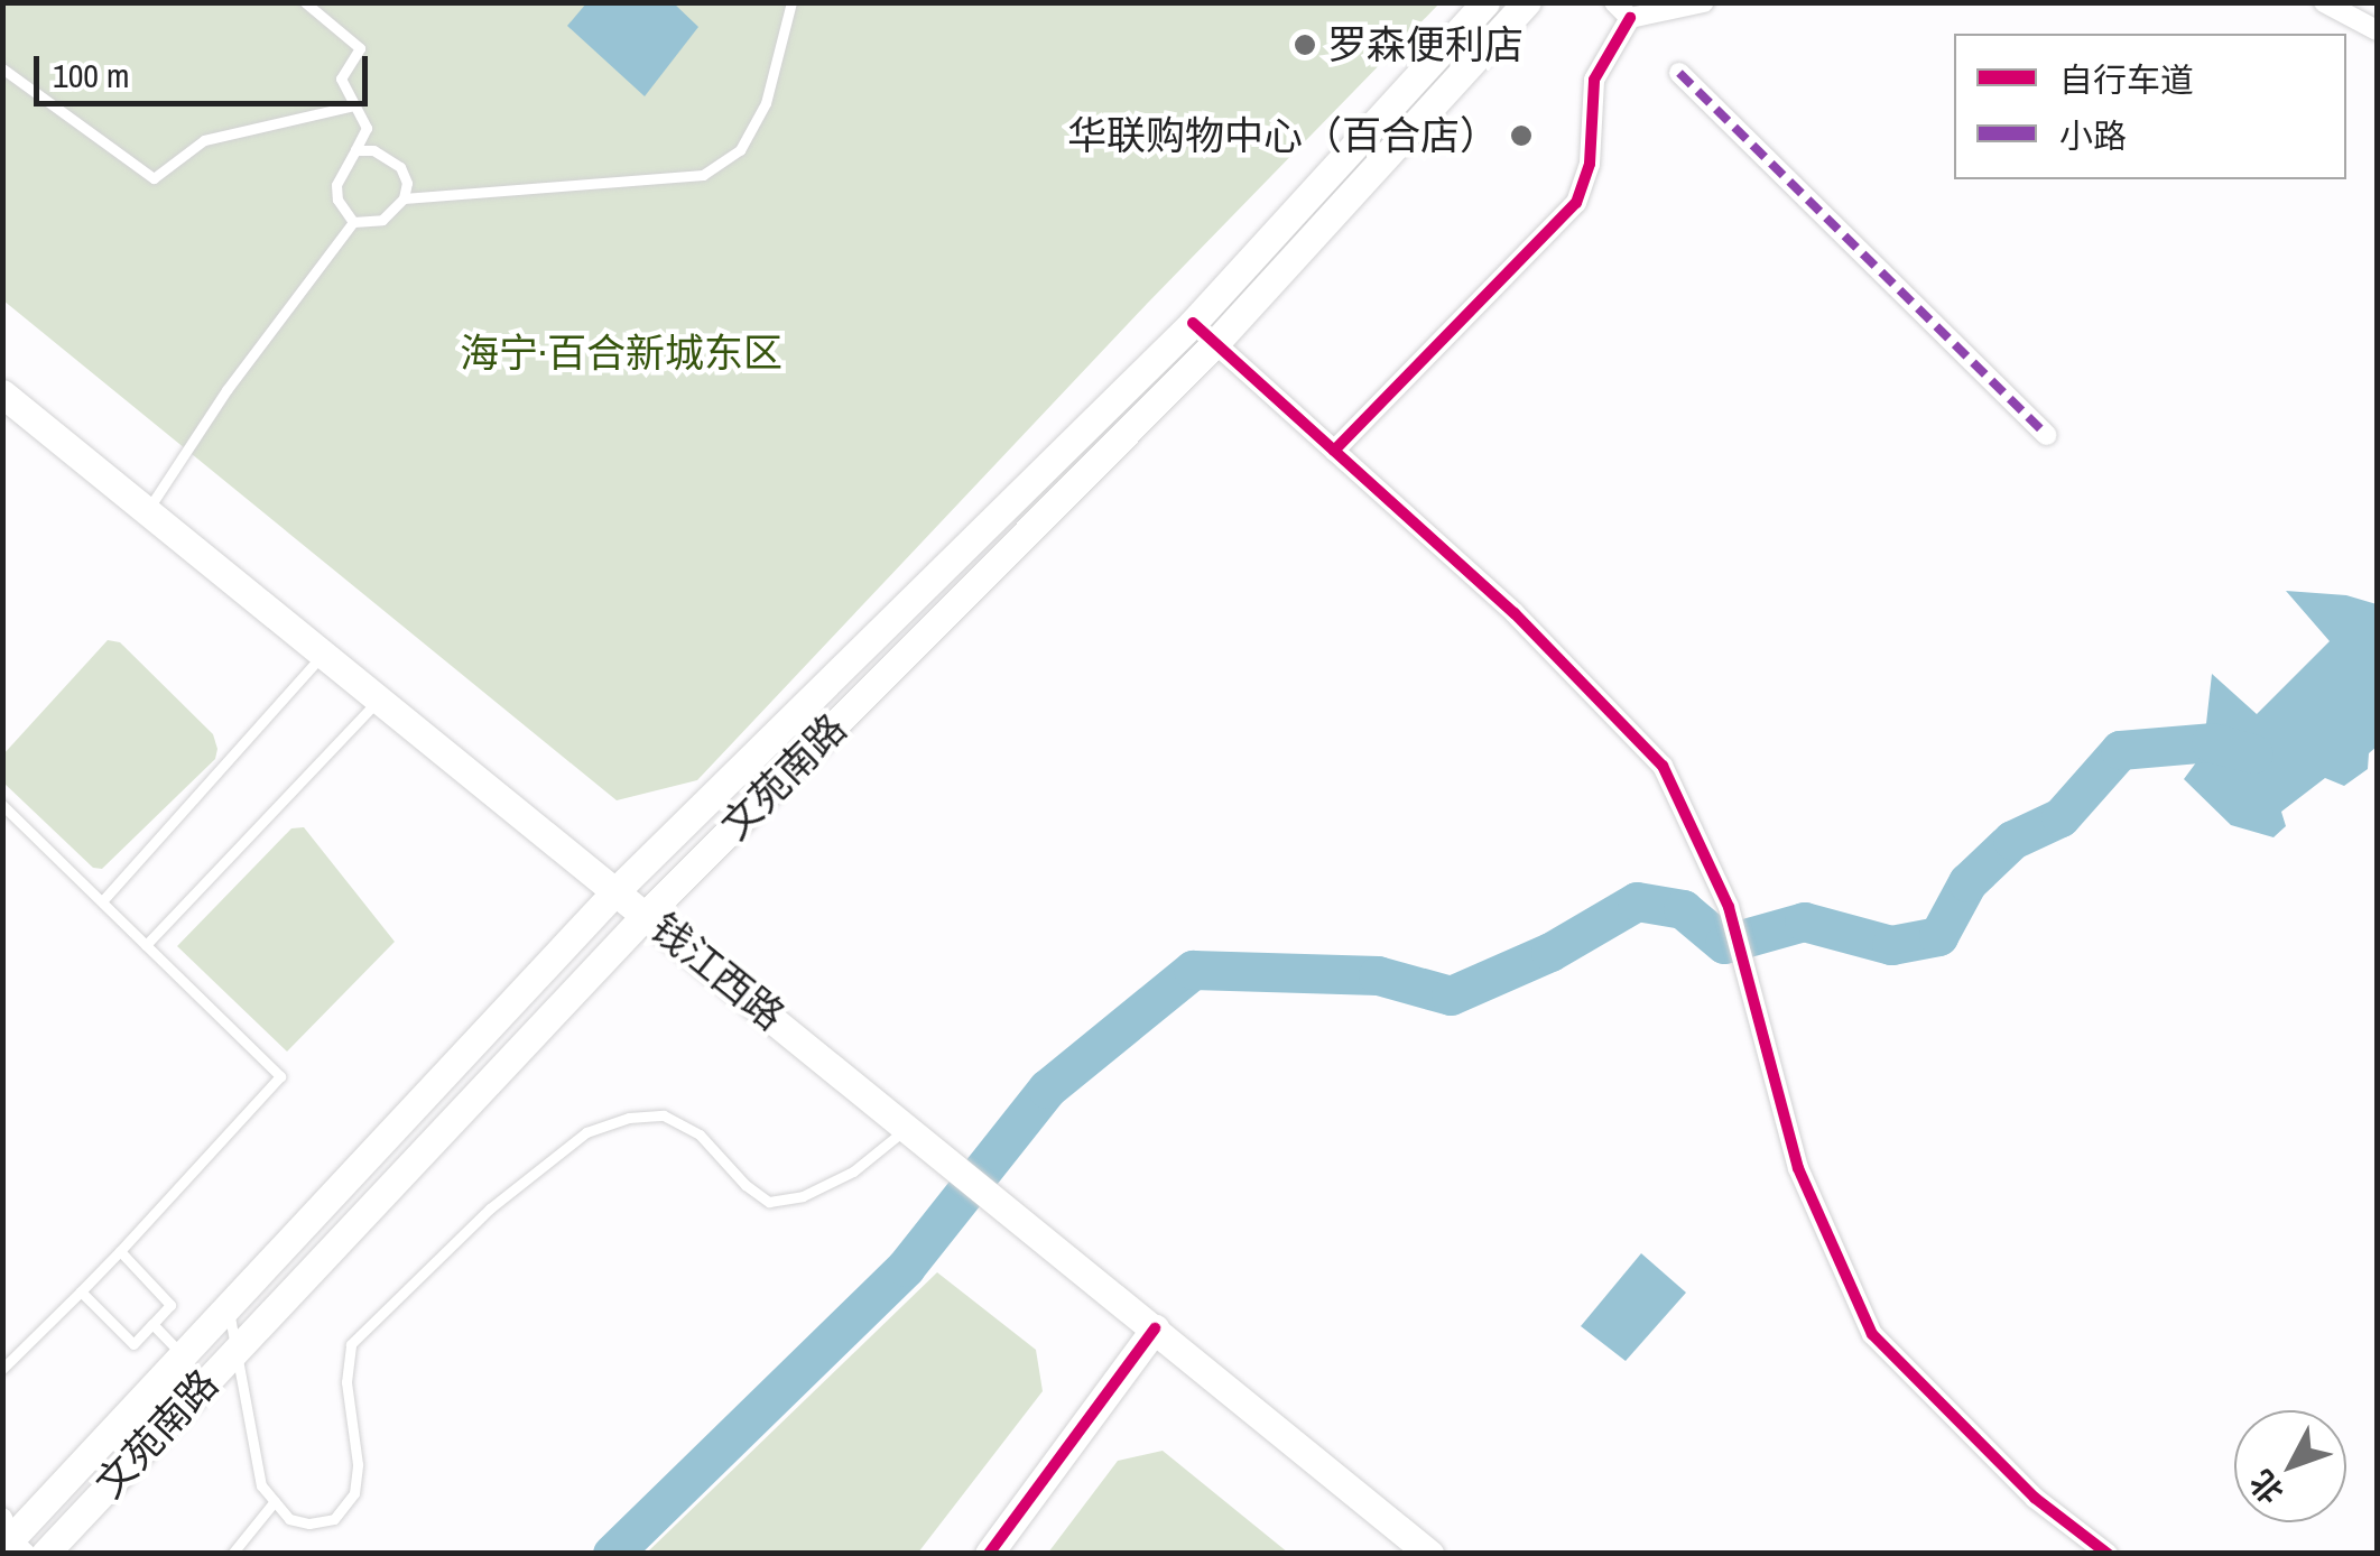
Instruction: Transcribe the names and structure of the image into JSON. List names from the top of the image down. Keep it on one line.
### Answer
{"streets":{"main road":["文苑南路","钱江西路"]},"crossings":[["文苑南路","钱江西路"]],"parks":["海宁·百合新城东区"],"places":["罗森便利店","华联购物中心（百合店）"],"legend":["自行车道","小路"],"scale_bar":"100 m","north":"bottom left"}
